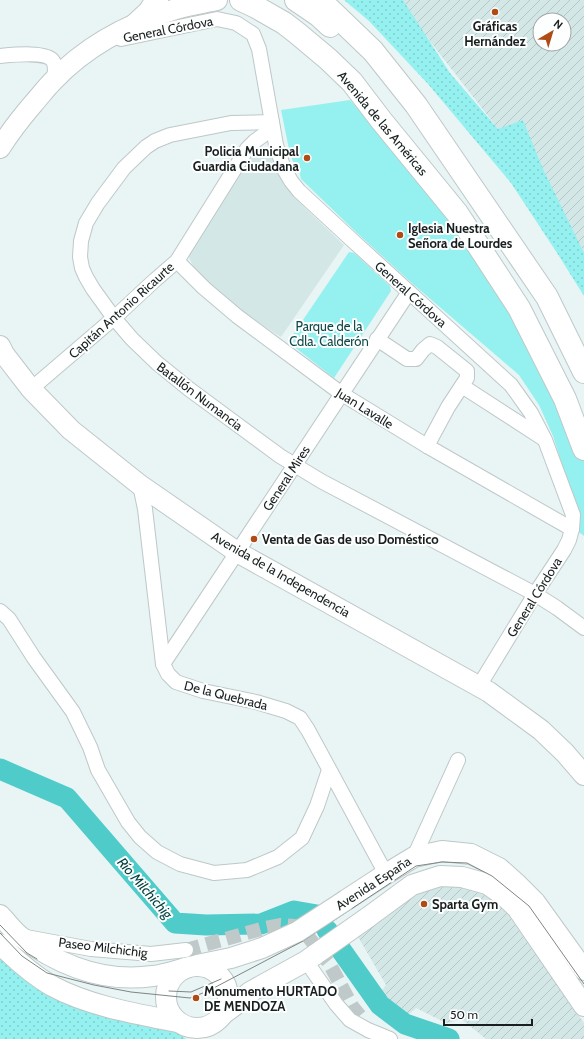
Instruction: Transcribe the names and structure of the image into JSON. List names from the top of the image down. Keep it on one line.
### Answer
{"streets":{"main road":["Avenida de las Américas","Avenida de la Independencia","Avenida España"],"street":["General Córdova","Capitán Antonio Ricaurte","Batallón Numancia","Juan Lavalle","General Mires","De la Quebrada","Paseo Milchichig"]},"crossings":[["General Córdova","Capitán Antonio Ricaurte"],["General Córdova","Batallón Numancia"],["General Córdova","Juan Lavalle"],["General Córdova","General Mires"],["General Córdova","Avenida de la Independencia"],["Capitán Antonio Ricaurte","Batallón Numancia"],["Capitán Antonio Ricaurte","Juan Lavalle"],["Capitán Antonio Ricaurte","Avenida de la Independencia"],["Batallón Numancia","General Mires"],["Juan Lavalle","General Mires"],["General Mires","Avenida de la Independencia"],["General Mires","De la Quebrada"],["De la Quebrada","Avenida España"],["Avenida España","Paseo Milchichig"]],"water":["Río Milchichig"],"parks":["Parque de la Cdla. Calderón"],"places":["Gráficas Hernández","Policia Municipal Guardia Ciudadana","Iglesia Nuestra Señora de Lourdes","Venta de Gas de uso Doméstico","Sparta Gym","Monumento HURTADO DE MENDOZA"],"scale_bar":"50 m","north":"top right"}
